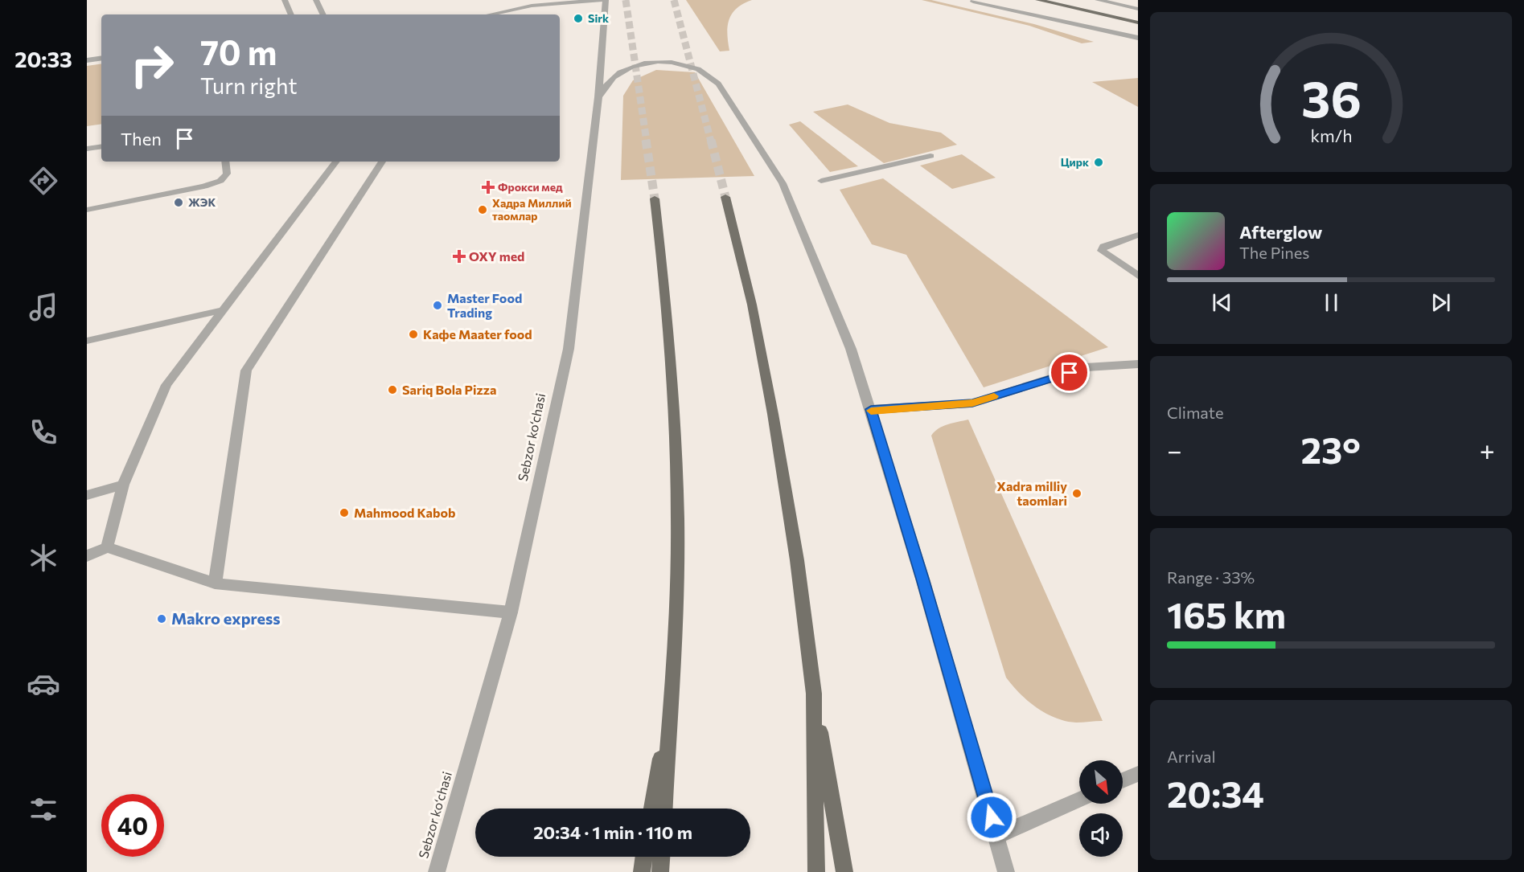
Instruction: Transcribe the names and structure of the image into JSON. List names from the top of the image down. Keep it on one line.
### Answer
{"streets":{"street":["Sebzor ko‘chasi"]},"places":{"other":["Sirk","Цирк","ЖЭК","Хадра Миллий таомлар","Master Food Trading","Кафе Maater food","Sariq Bola Pizza","Xadra milliy taomlari","Mahmood Kabob","Makro express"],"health":["Фрокси мед","OXY med"]},"north":"bottom right","page":{"tabs":"20:33","turn":["70 m","Turn right"],"then":"Then","song":["Afterglow","The Pines"],"tile":["Climate",["Range · 33%","165 km"],["Arrival","20:34"]],"heat":["−","23°","+"],"limit":"40","trip":"20:34 · 1 min · 110 m","gauge":["36","km/h"]}}
